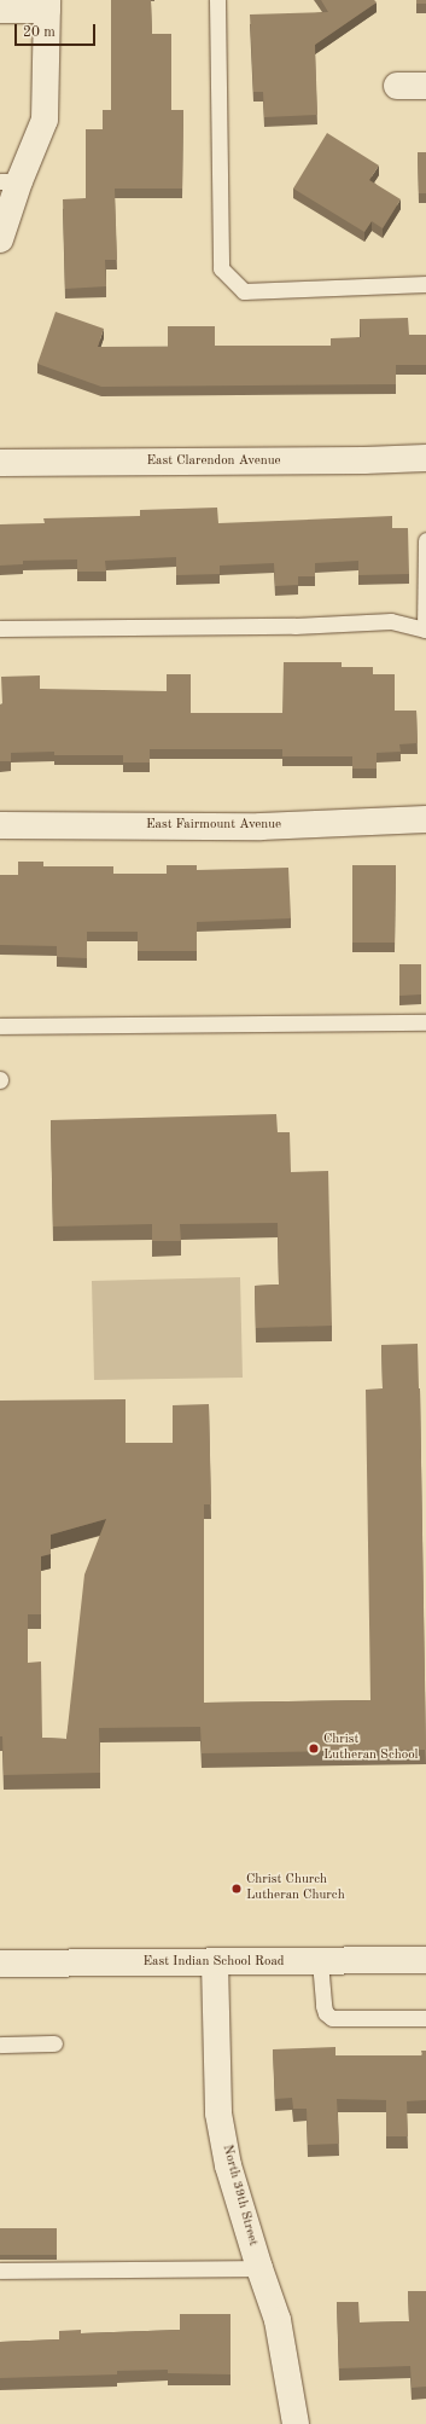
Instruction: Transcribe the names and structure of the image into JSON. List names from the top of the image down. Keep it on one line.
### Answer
{"streets":{"street":["East Clarendon Avenue","East Fairmount Avenue","East Indian School Road","North 39th Street"]},"crossings":[["East Indian School Road","North 39th Street"]],"places":["Christ Lutheran School","Christ Church Lutheran Church"],"scale_bar":"20 m"}
